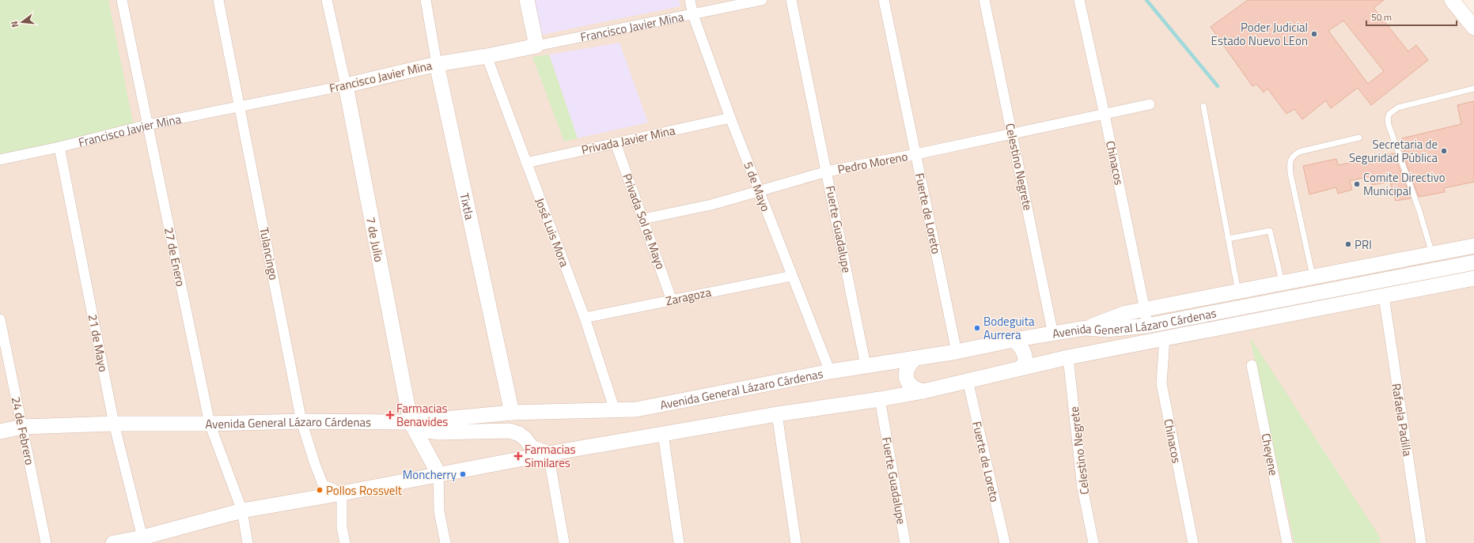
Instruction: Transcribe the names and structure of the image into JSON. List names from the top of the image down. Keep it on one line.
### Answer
{"streets":{"street":["Francisco Javier Mina","Privada Javier Mina","Pedro Moreno","Chinacos","Celestino Negrete","5 de Mayo","Tixtla","Fuerte de Loreto","Privada Sol de Mayo","Fuerte Guadalupe","José Luis Mora","7 de Julio","Tulancingo","27 de Enero","Zaragoza","Avenida General Lázaro Cárdenas","21 de Mayo","Rafaela Padilla","24 de Febrero","Cheyene"]},"crossings":[["Francisco Javier Mina","5 de Mayo"],["Francisco Javier Mina","Tixtla"],["Francisco Javier Mina","José Luis Mora"],["Francisco Javier Mina","7 de Julio"],["Francisco Javier Mina","Tulancingo"],["Francisco Javier Mina","27 de Enero"],["Francisco Javier Mina","21 de Mayo"],["Privada Javier Mina","5 de Mayo"],["Privada Javier Mina","Privada Sol de Mayo"],["Privada Javier Mina","José Luis Mora"],["Pedro Moreno","Chinacos"],["Pedro Moreno","Celestino Negrete"],["Pedro Moreno","5 de Mayo"],["Pedro Moreno","Fuerte de Loreto"],["Pedro Moreno","Privada Sol de Mayo"],["Pedro Moreno","Fuerte Guadalupe"],["Chinacos","Avenida General Lázaro Cárdenas"],["Celestino Negrete","Avenida General Lázaro Cárdenas"],["5 de Mayo","Zaragoza"],["5 de Mayo","Avenida General Lázaro Cárdenas"],["Tixtla","Avenida General Lázaro Cárdenas"],["Fuerte de Loreto","Avenida General Lázaro Cárdenas"],["Privada Sol de Mayo","Zaragoza"],["Fuerte Guadalupe","Avenida General Lázaro Cárdenas"],["José Luis Mora","Zaragoza"],["José Luis Mora","Avenida General Lázaro Cárdenas"],["7 de Julio","Avenida General Lázaro Cárdenas"],["Tulancingo","Avenida General Lázaro Cárdenas"],["27 de Enero","Avenida General Lázaro Cárdenas"],["Avenida General Lázaro Cárdenas","21 de Mayo"],["Avenida General Lázaro Cárdenas","Rafaela Padilla"],["Avenida General Lázaro Cárdenas","24 de Febrero"]],"places":{"other":["Poder Judicial Estado Nuevo LEon","Secretaria de Seguridad Pública","Comite Directivo Municipal","PRI","Bodeguita Aurrera","Moncherry","Pollos Rossvelt"],"health":["Farmacias Benavides","Farmacias Similares"]},"scale_bar":"50 m","north":"left"}
